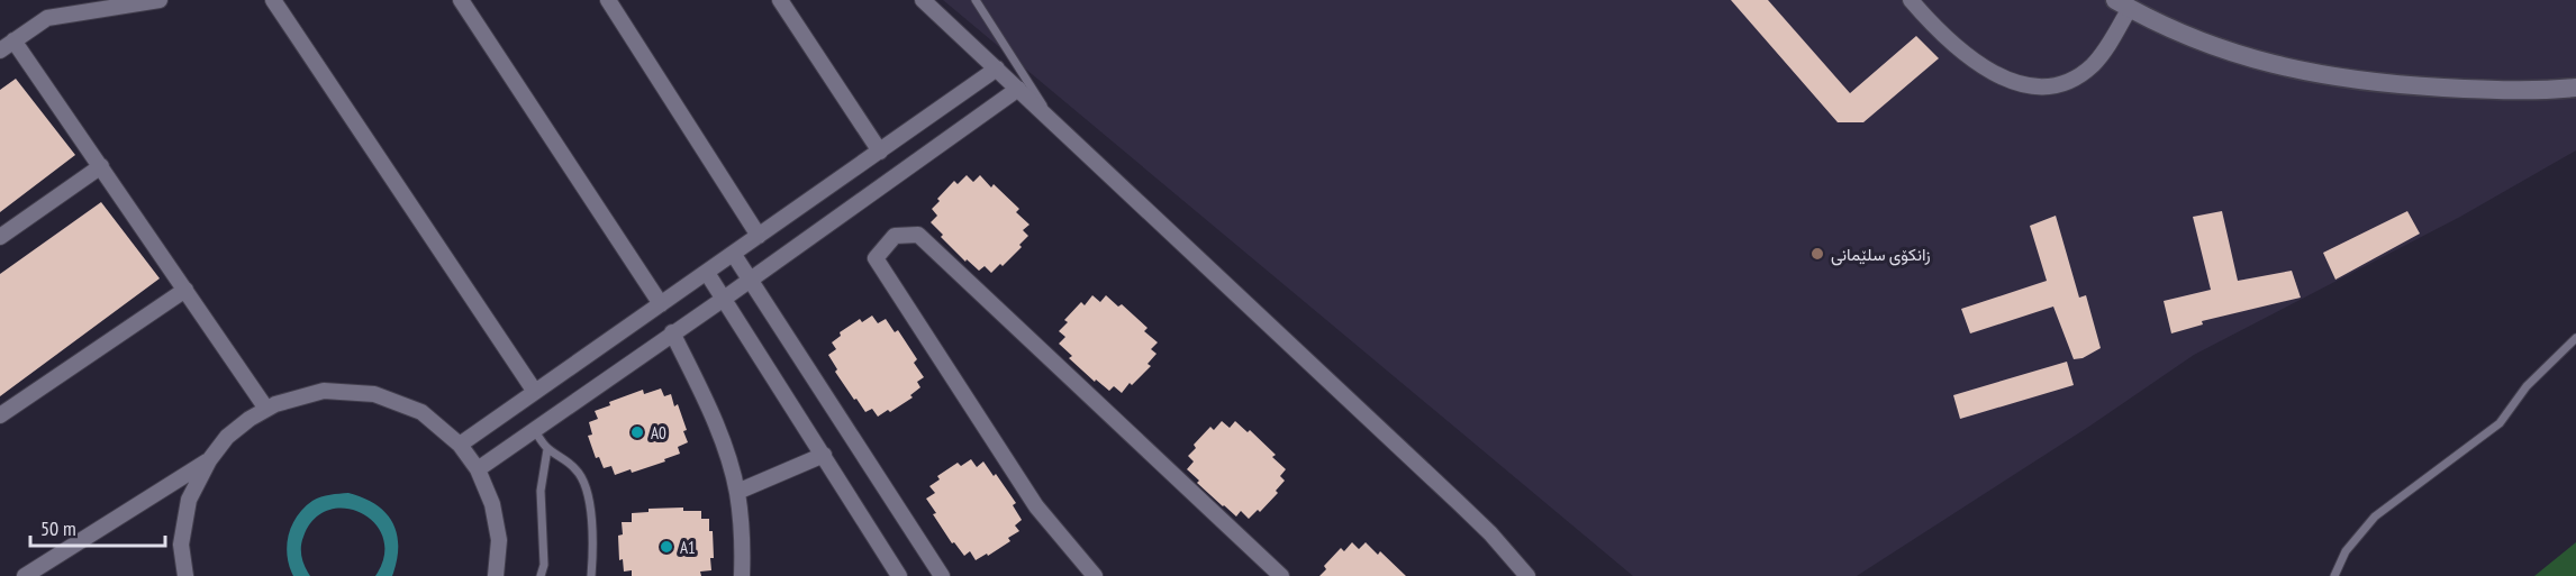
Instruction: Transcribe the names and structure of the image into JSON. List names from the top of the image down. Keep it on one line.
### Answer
{"places":["زانکۆی سلێمانی","A0","A1"],"scale_bar":"50 m"}
